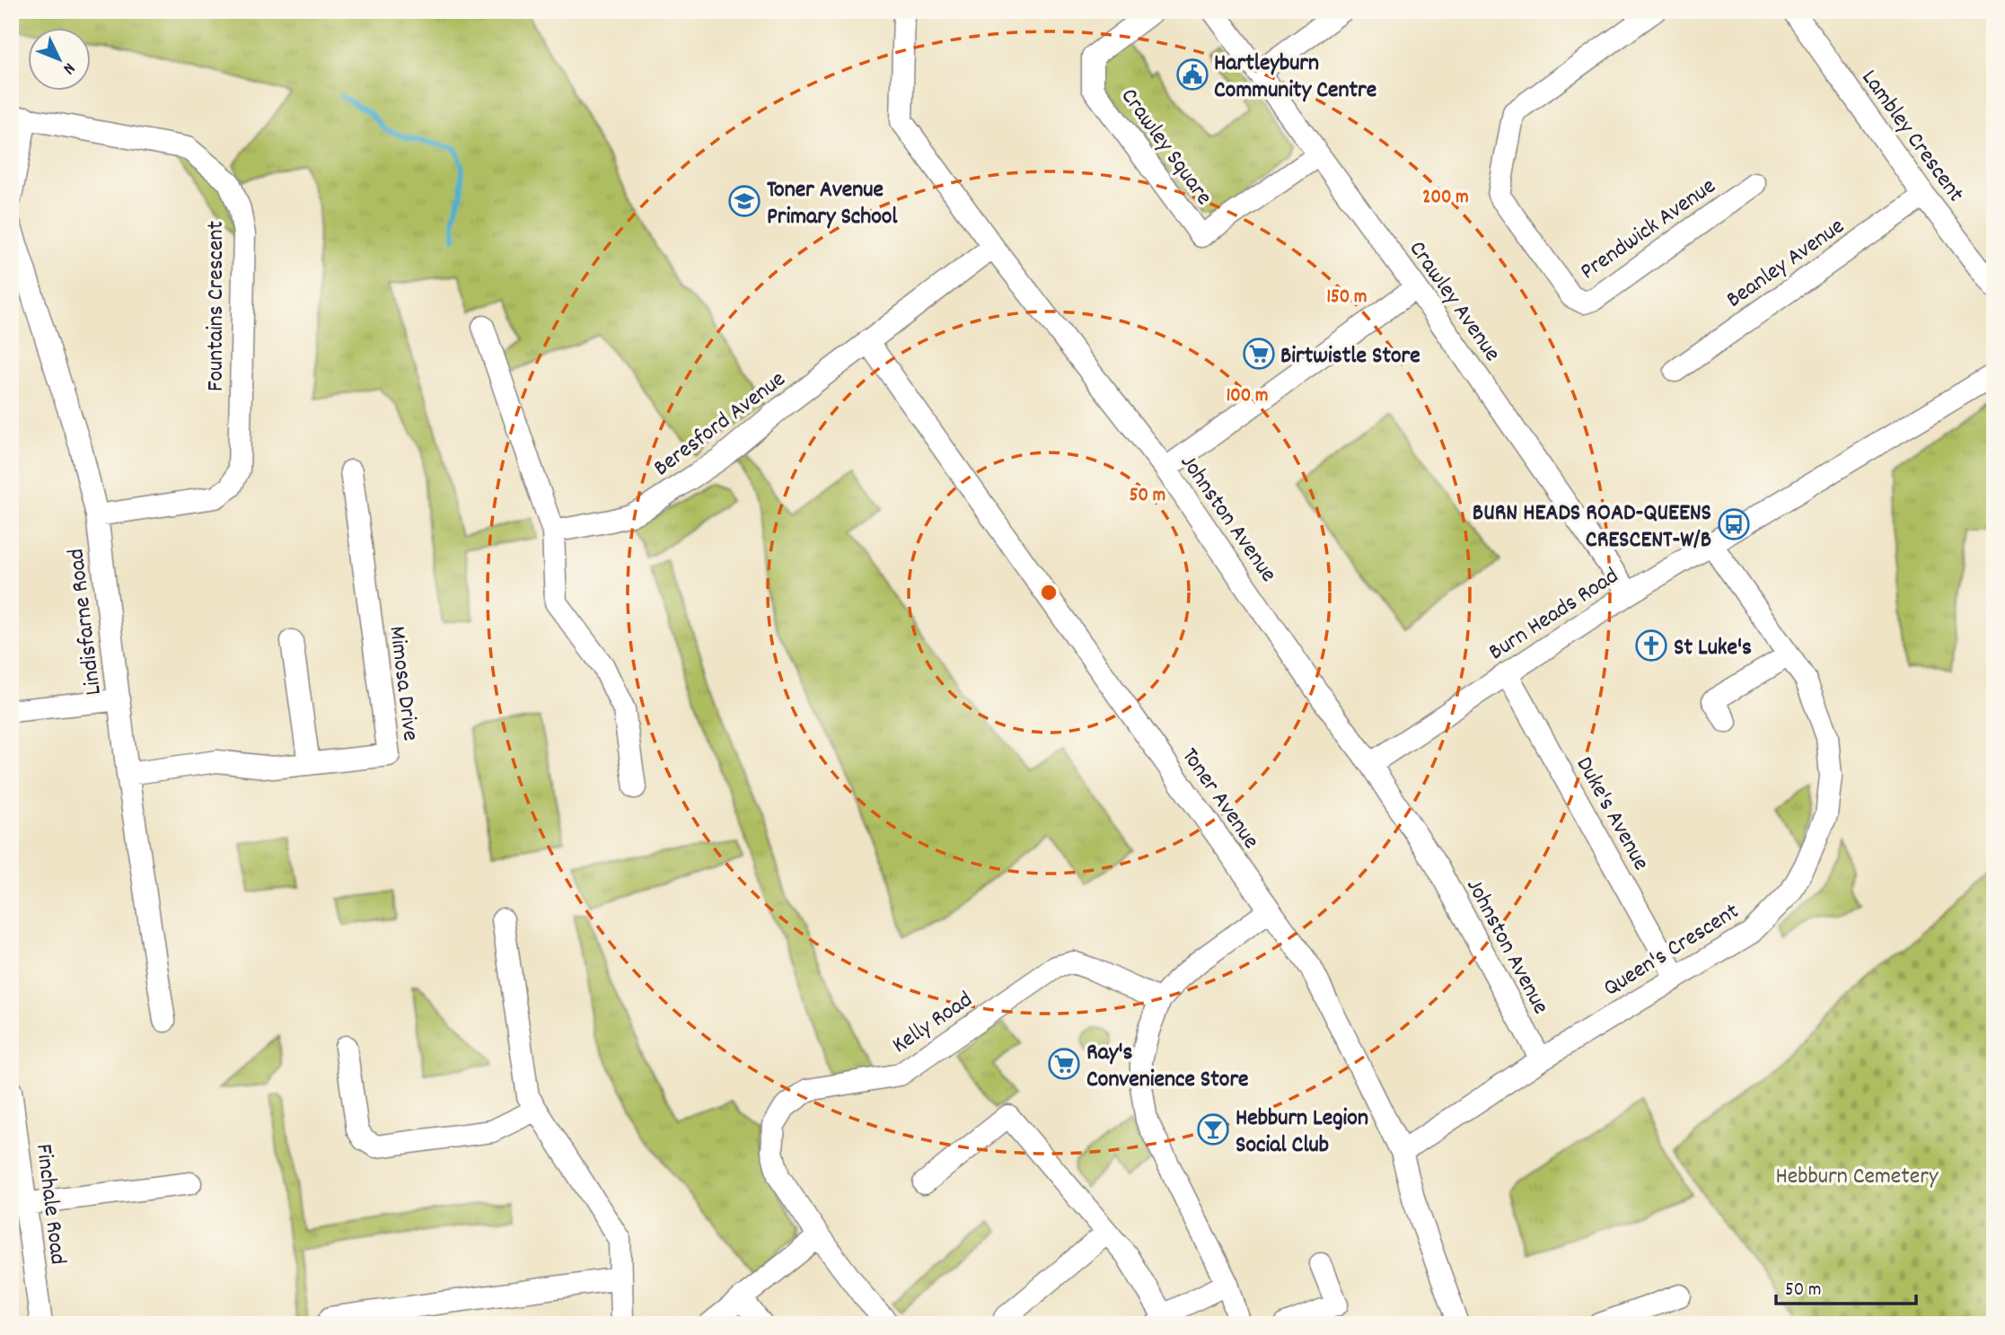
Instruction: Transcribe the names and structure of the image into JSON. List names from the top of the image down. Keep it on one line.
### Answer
{"streets":{"street":["Lambley Crescent","Crawley Square","Prendwick Avenue","Beanley Avenue","Crawley Avenue","Fountains Crescent","Beresford Avenue","Johnston Avenue","Burn Heads Road","Lindisfarne Road","Mimosa Drive","Toner Avenue","Duke's Avenue","Queen's Crescent","Kelly Road","Finchale Road"]},"crossings":[["Lambley Crescent","Beanley Avenue"],["Crawley Square","Crawley Avenue"],["Crawley Avenue","Burn Heads Road"],["Fountains Crescent","Lindisfarne Road"],["Beresford Avenue","Johnston Avenue"],["Beresford Avenue","Toner Avenue"],["Johnston Avenue","Burn Heads Road"],["Johnston Avenue","Queen's Crescent"],["Burn Heads Road","Duke's Avenue"],["Burn Heads Road","Queen's Crescent"],["Lindisfarne Road","Mimosa Drive"],["Toner Avenue","Queen's Crescent"],["Duke's Avenue","Queen's Crescent"]],"parks":["Hebburn Cemetery"],"places":{"public building":["Hartleyburn Community Centre"],"school or university":["Toner Avenue Primary School"],"supermarket":["Birtwistle Store","Ray's Convenience Store"],"bus stop":["BURN HEADS ROAD-QUEENS CRESCENT-W/B"],"church":["St Luke's"],"bar":["Hebburn Legion Social Club"]},"scale_bar":"50 m","north":"bottom right","rings":["200 m","150 m","100 m","50 m"]}
